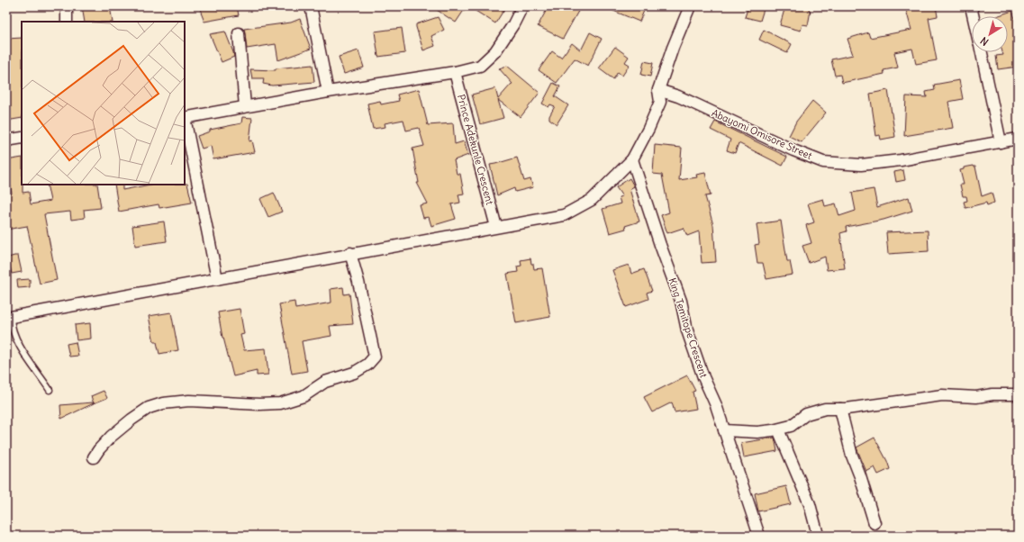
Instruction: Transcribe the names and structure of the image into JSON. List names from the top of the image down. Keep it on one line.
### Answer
{"streets":{"street":["Abayomi Omisore Street","Prince Adekunle Crescent","King Temitope Crescent"]},"north":"bottom left"}
